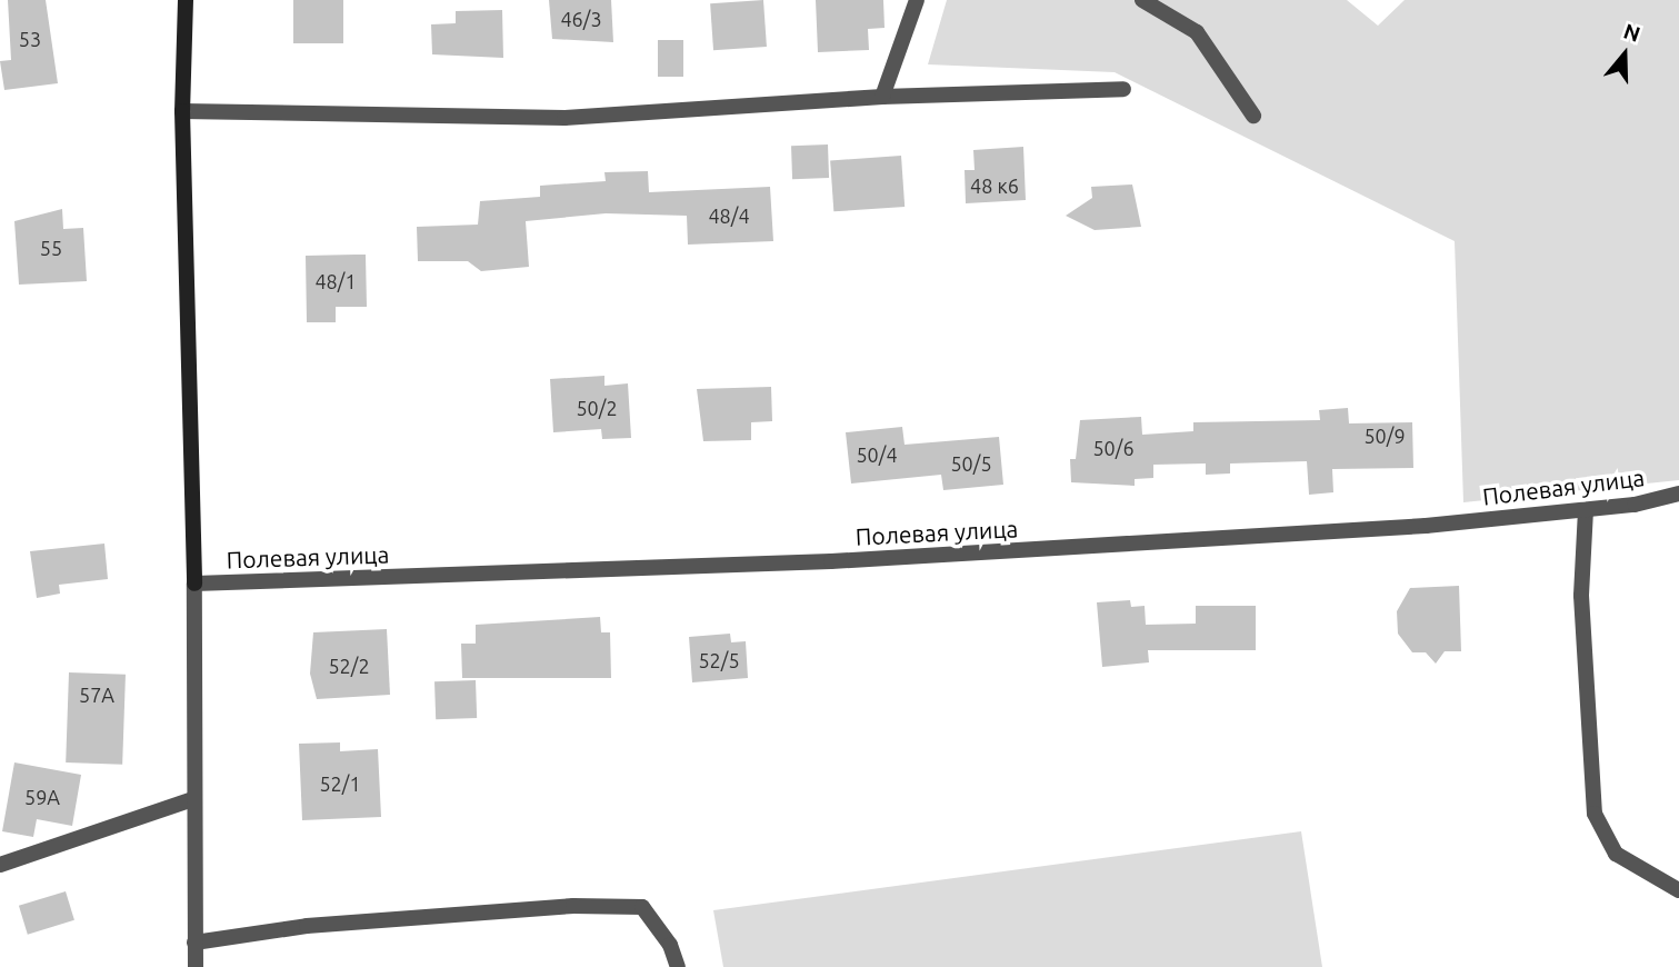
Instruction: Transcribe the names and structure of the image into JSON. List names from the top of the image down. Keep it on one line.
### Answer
{"streets":{"street":["Полевая улица"]},"house_numbers":["46/3","53","48 к6","48/4","55","48/1","50/2","50/9","50/6","50/4","50/5","52/5","52/2","57А","52/1","59А"],"north":"top"}
